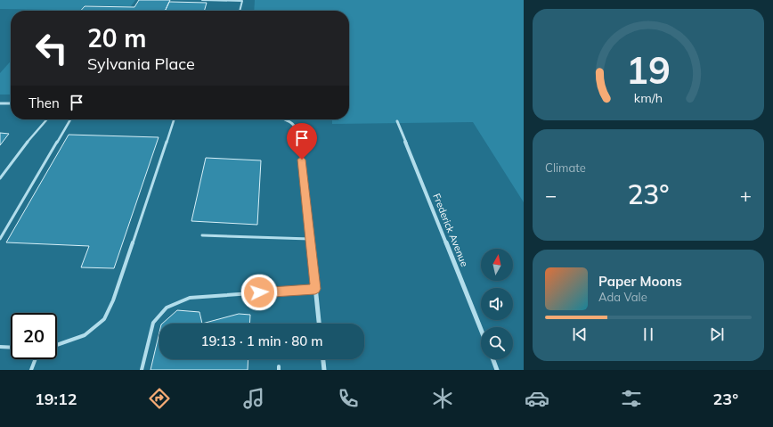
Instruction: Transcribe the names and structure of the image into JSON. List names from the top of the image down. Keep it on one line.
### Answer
{"streets":{"street":["Frederick Avenue"]},"north":"top","page":{"turn":["20 m","Sylvania Place"],"then":"Then","tile":"Climate","heat":["−","23°","+"],"song":["Paper Moons","Ada Vale"],"limit":"20","trip":"19:13 · 1 min · 80 m","tabs":["19:12","23°"],"gauge":["19","km/h"]}}
